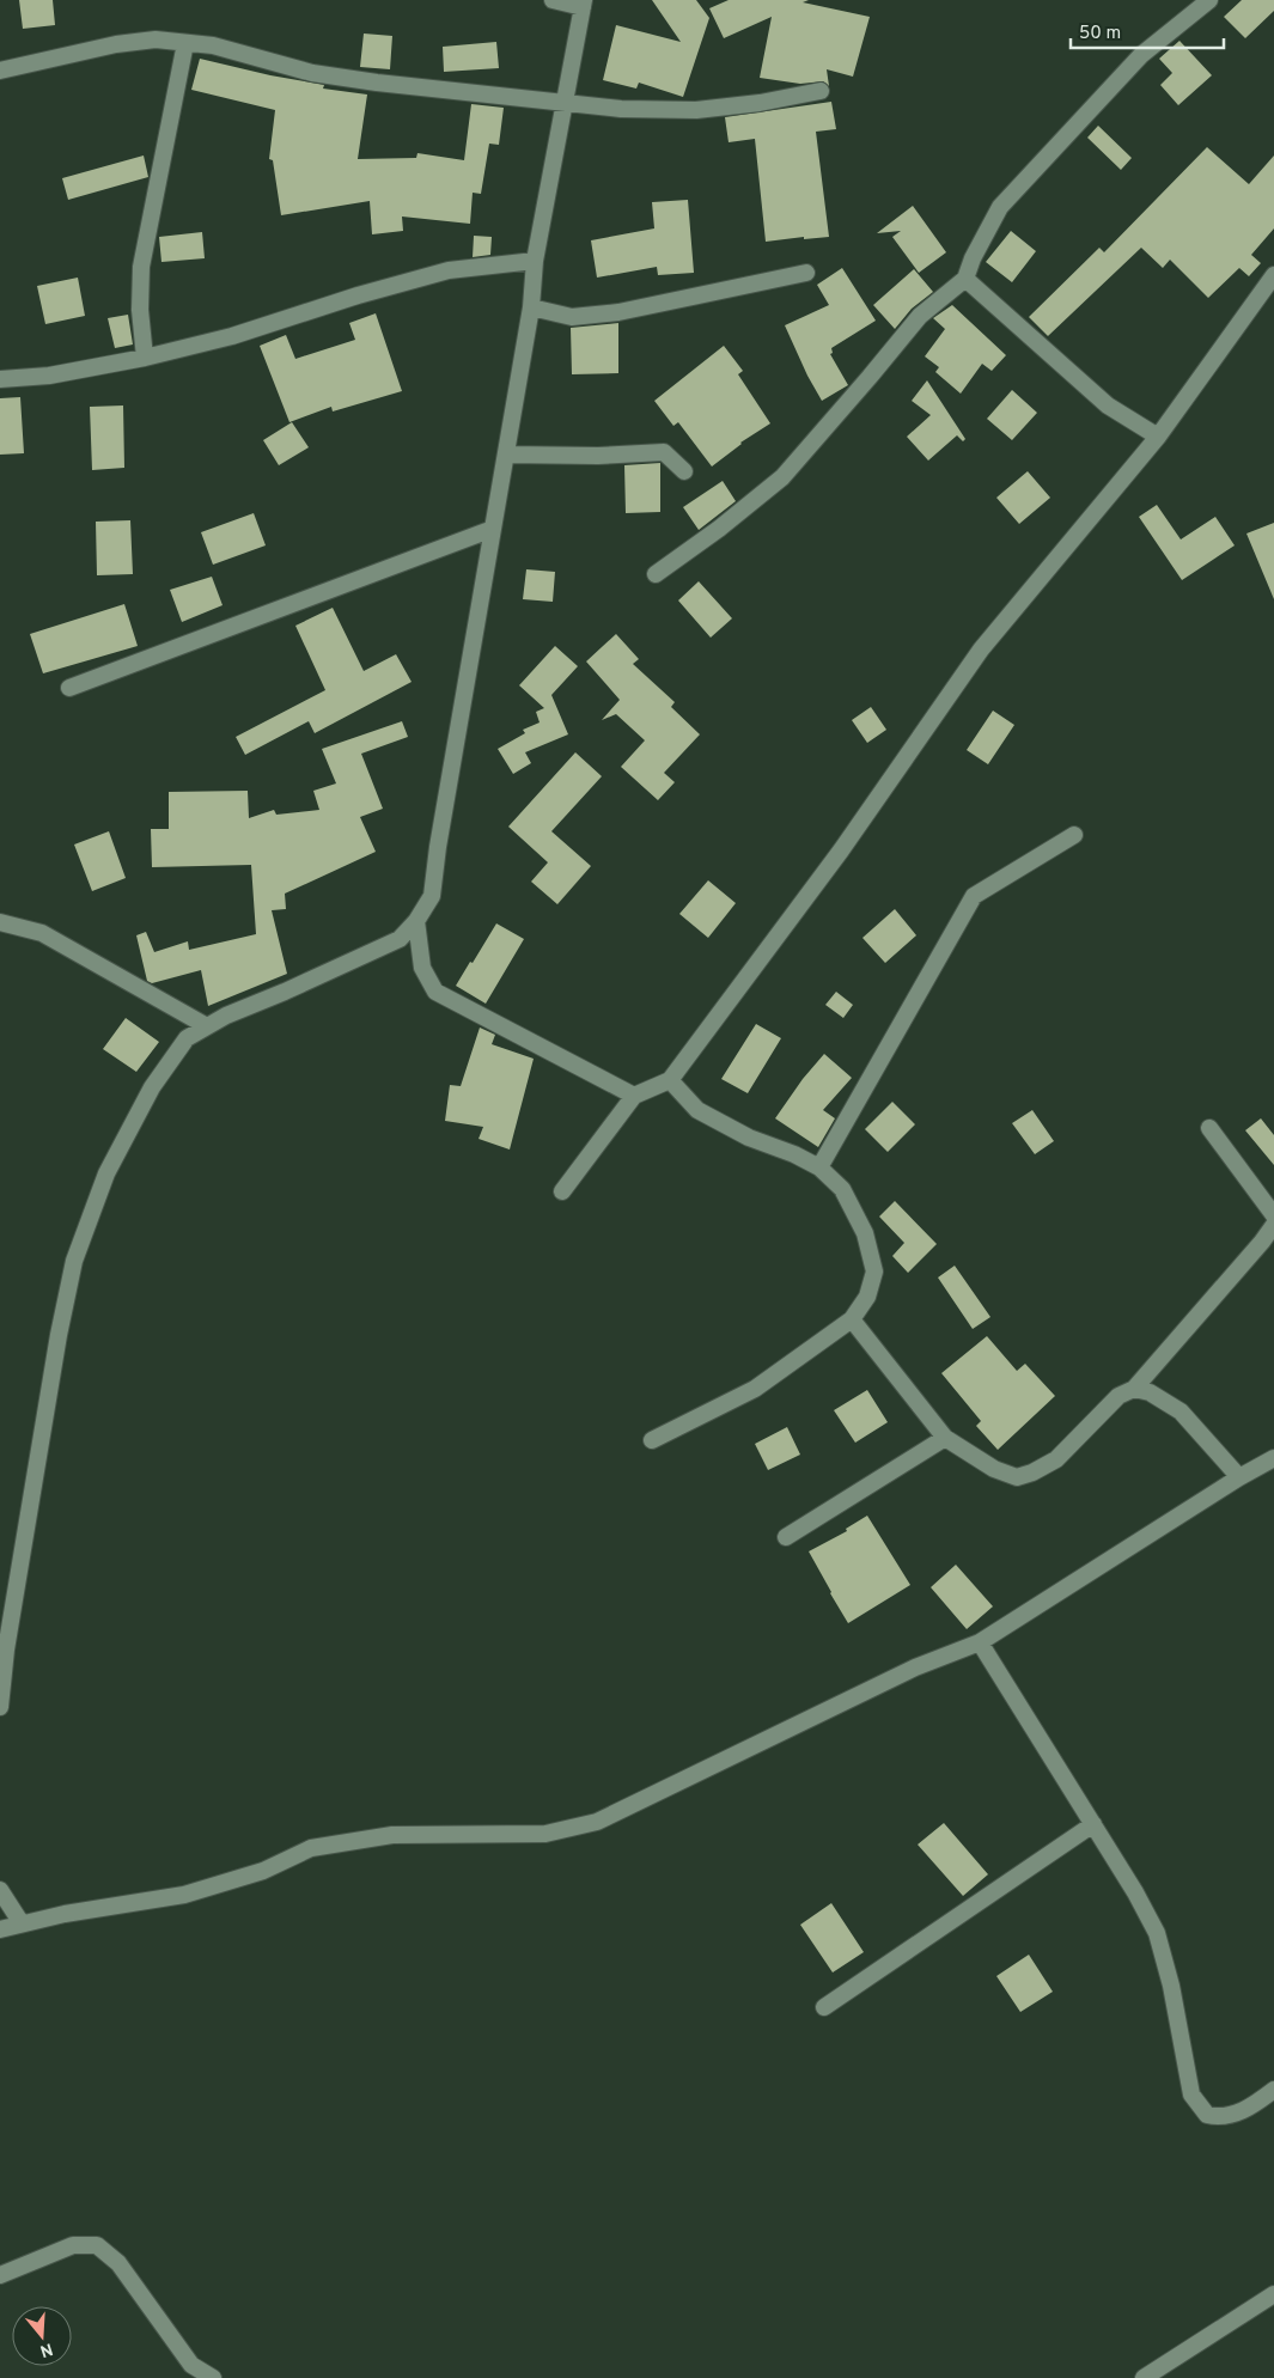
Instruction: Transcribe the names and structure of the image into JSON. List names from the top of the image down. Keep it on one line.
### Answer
{"scale_bar":"50 m","north":"bottom"}
